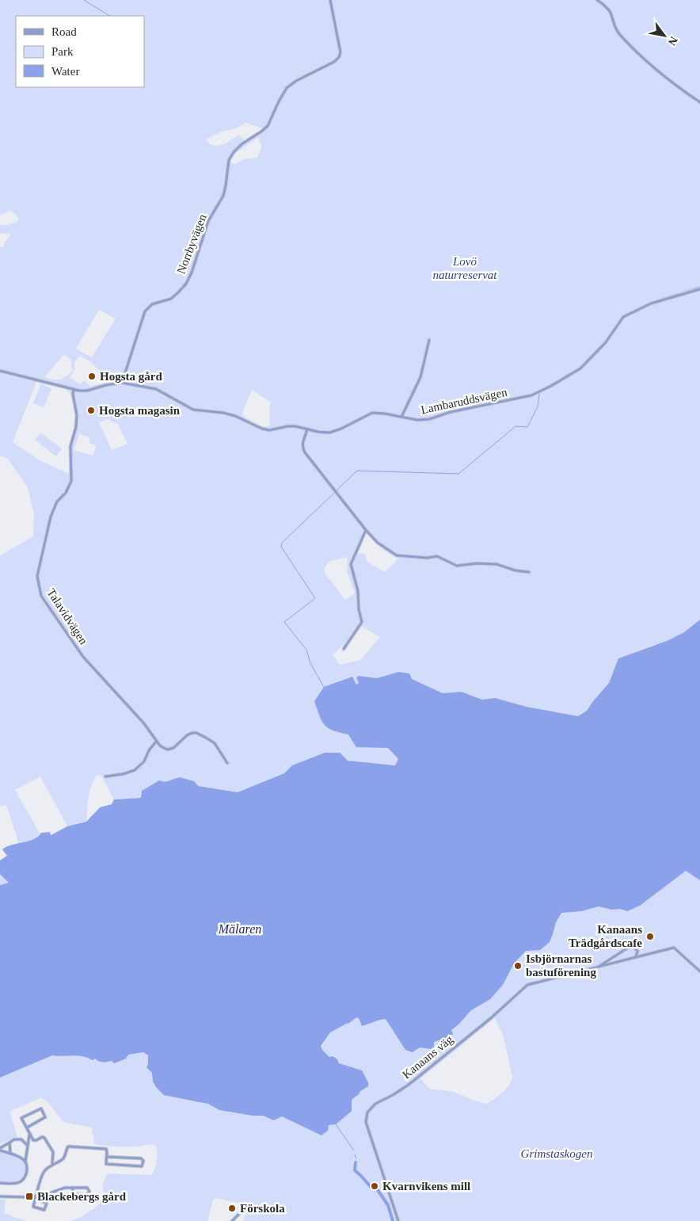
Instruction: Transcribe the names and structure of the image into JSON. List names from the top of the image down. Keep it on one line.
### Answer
{"streets":{"street":["Norrbyvägen","Lambaruddsvägen","Talavidvägen","Kanaans väg"]},"crossings":[["Norrbyvägen","Lambaruddsvägen"],["Lambaruddsvägen","Talavidvägen"]],"water":["Mälaren"],"parks":["Lovö naturreservat","Grimstaskogen"],"places":{"other":["Hogsta gård","Hogsta magasin","Kanaans Trädgårdscafe","Isbjörnarnas bastuförening","Kvarnvikens mill","Förskola"],"transit":["Blackebergs gård"]},"legend":["Road","Park","Water"],"north":"bottom right"}
